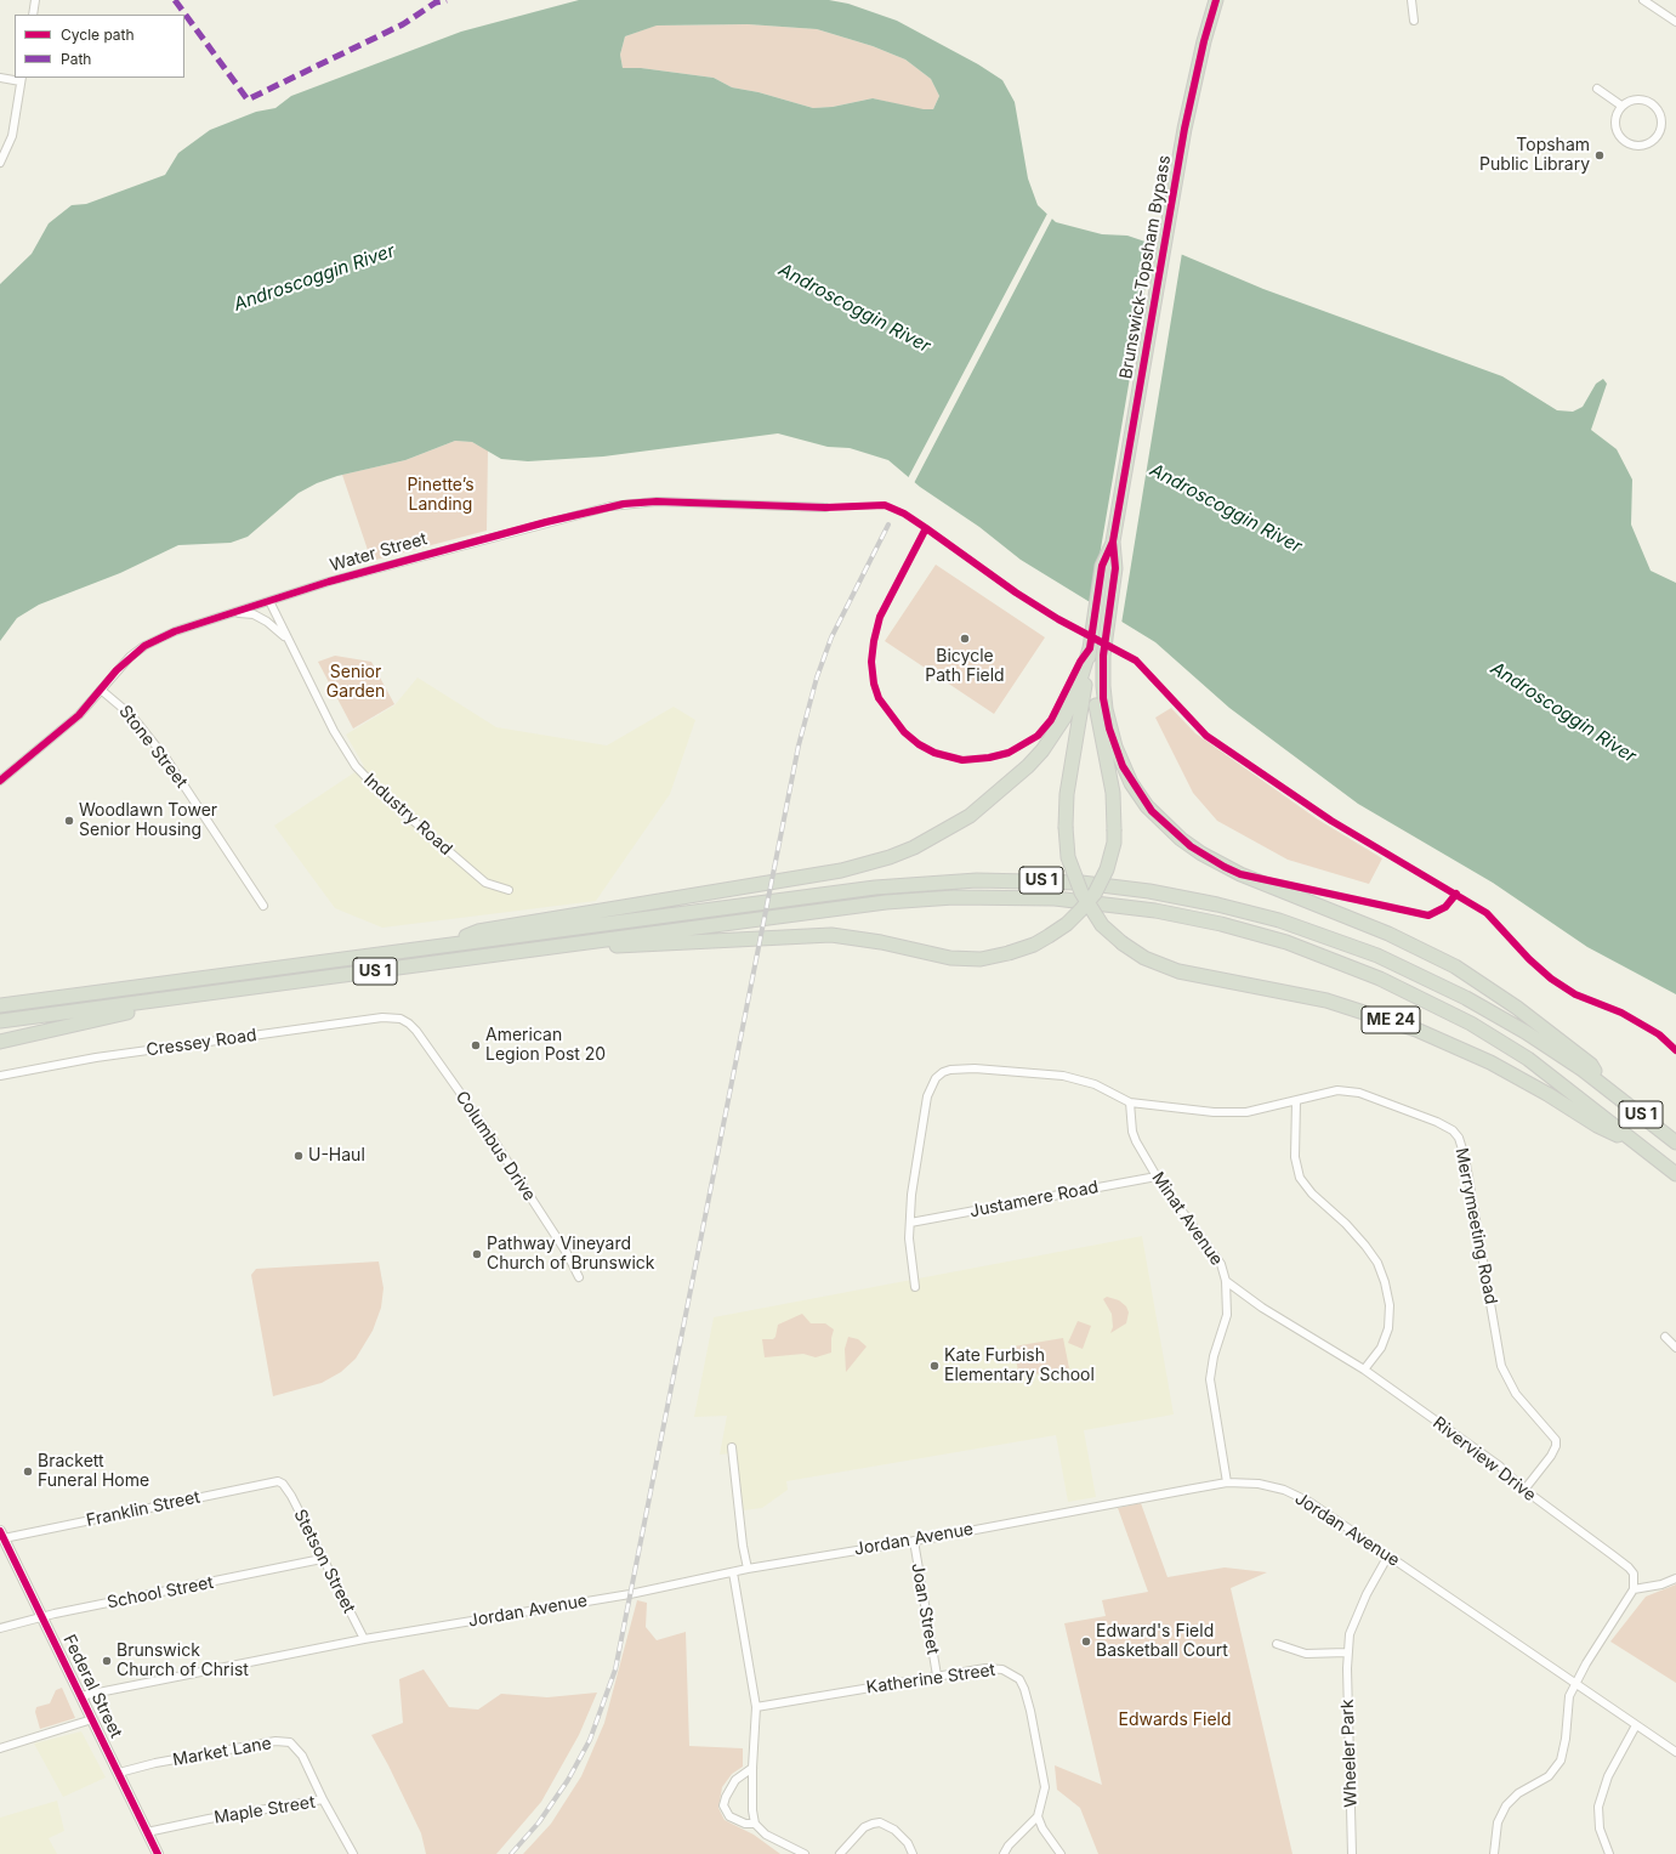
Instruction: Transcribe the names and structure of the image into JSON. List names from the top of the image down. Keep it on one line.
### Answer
{"streets":{"highway":["Brunswick-Topsham Bypass","US 1","ME 24"],"street":["Water Street","Stone Street","Industry Road","Cressey Road","Columbus Drive","Justamere Road","Minat Avenue","Merrymeeting Road","Riverview Drive","Franklin Street","Jordan Avenue","Stetson Street","School Street","Joan Street","Katherine Street","Federal Street","Market Lane","Wheeler Park","Maple Street"]},"crossings":[["Water Street","Stone Street"],["Water Street","Industry Road"],["US 1","ME 24"],["Cressey Road","Columbus Drive"],["Justamere Road","Minat Avenue"],["Justamere Road","Merrymeeting Road"],["Minat Avenue","Merrymeeting Road"],["Minat Avenue","Riverview Drive"],["Minat Avenue","Jordan Avenue"],["Merrymeeting Road","Riverview Drive"],["Franklin Street","Stetson Street"],["Franklin Street","Federal Street"],["Jordan Avenue","Stetson Street"],["Jordan Avenue","Joan Street"],["Jordan Avenue","Federal Street"],["Jordan Avenue","Wheeler Park"],["Stetson Street","School Street"],["School Street","Federal Street"],["Joan Street","Katherine Street"],["Federal Street","Market Lane"],["Federal Street","Maple Street"],["Market Lane","Maple Street"]],"water":["Androscoggin River"],"parks":["Pinette’s Landing","Senior Garden","Edwards Field"],"places":["Topsham Public Library","Bicycle Path Field","Woodlawn Tower Senior Housing","American Legion Post 20","U-Haul","Pathway Vineyard Church of Brunswick","Kate Furbish Elementary School","Brackett Funeral Home","Edward's Field Basketball Court","Brunswick Church of Christ"],"legend":["Cycle path","Path"]}
